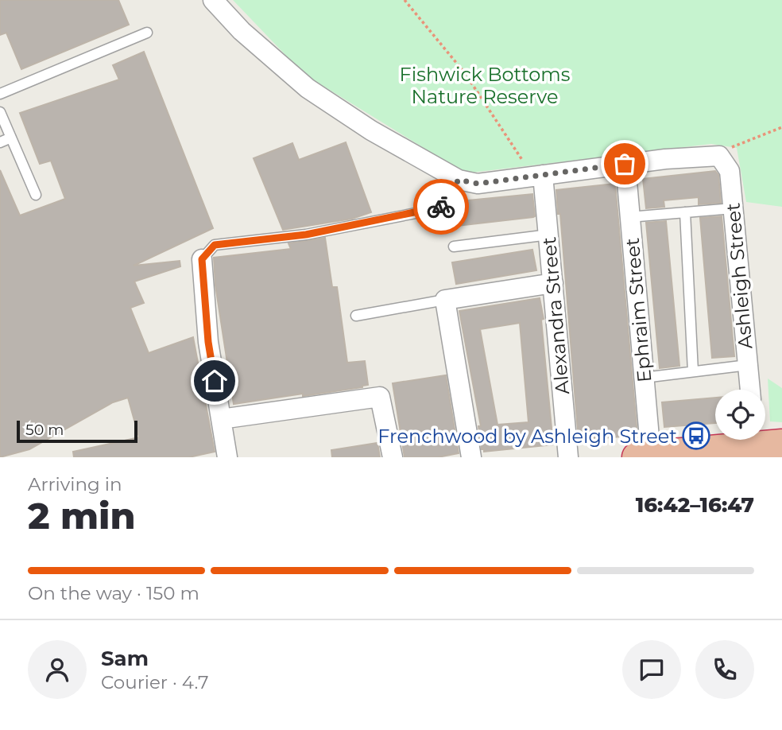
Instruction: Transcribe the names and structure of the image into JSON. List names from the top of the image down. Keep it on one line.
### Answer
{"streets":{"street":["Ashleigh Street","Ephraim Street","Alexandra Street"]},"parks":["Fishwick Bottoms Nature Reserve"],"places":{"bus stop":["Frenchwood by Ashleigh Street"]},"scale_bar":"50 m","page":{"scale":"50 m","heading":["2 min","Arriving in","16:42–16:47"],"panel":["Sam","Courier · 4.7"],"bar":"On the way · 150 m"}}
